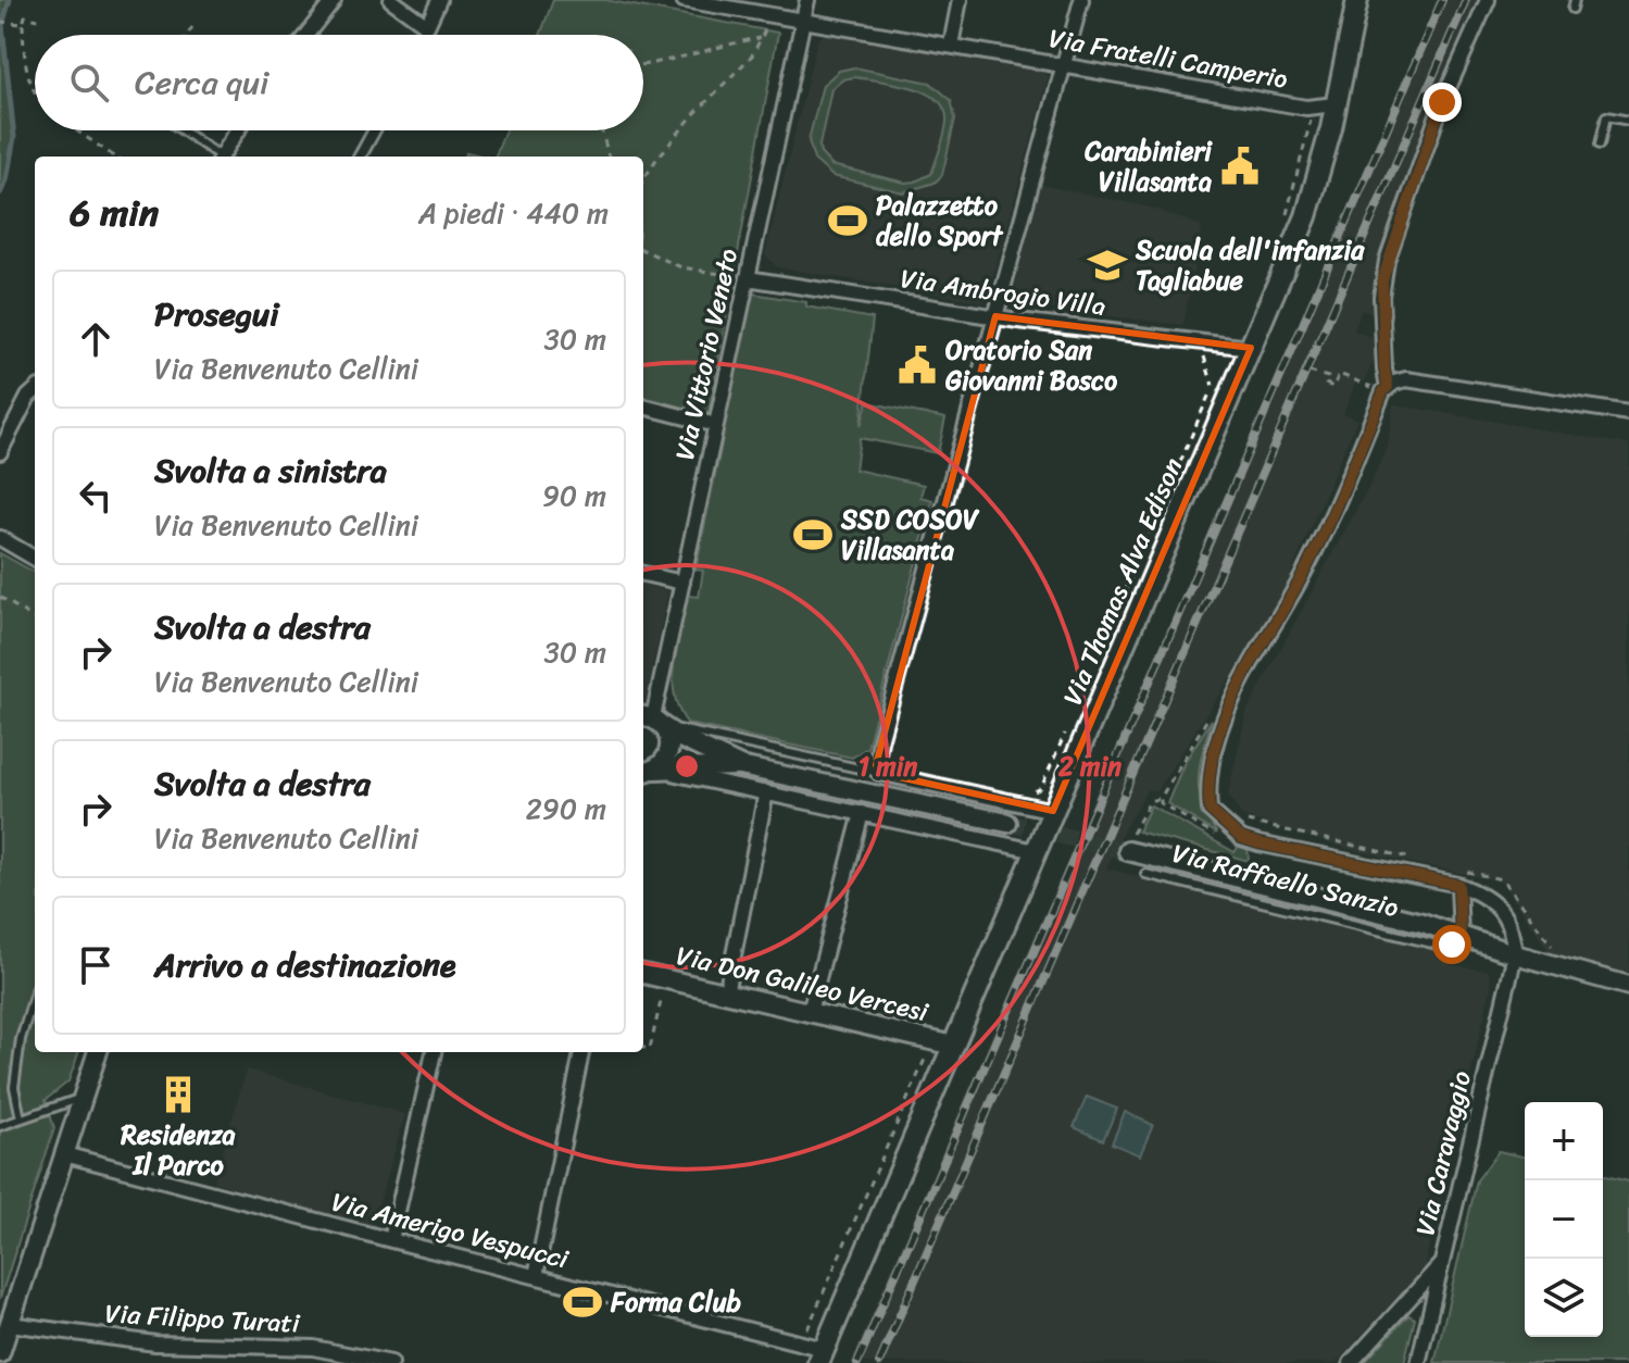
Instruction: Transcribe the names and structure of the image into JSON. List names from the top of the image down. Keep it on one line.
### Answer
{"streets":{"main road":["Via Thomas Alva Edison"],"street":["Via Fratelli Camperio","Via Ambrogio Villa","Via Vittorio Veneto","Via Raffaello Sanzio","Via Don Galileo Vercesi","Via Caravaggio","Via Amerigo Vespucci","Via Filippo Turati"]},"crossings":[["Via Fratelli Camperio","Via Vittorio Veneto"],["Via Fratelli Camperio","Via Thomas Alva Edison"],["Via Ambrogio Villa","Via Vittorio Veneto"],["Via Ambrogio Villa","Via Thomas Alva Edison"],["Via Thomas Alva Edison","Via Don Galileo Vercesi"],["Via Thomas Alva Edison","Via Amerigo Vespucci"],["Via Raffaello Sanzio","Via Caravaggio"]],"places":{"public building":["Carabinieri Villasanta","Oratorio San Giovanni Bosco"],"sports":["Palazzetto dello Sport","SSD COSOV Villasanta","Forma Club"],"school or university":["Scuola dell'infanzia Tagliabue"],"building":["Residenza Il Parco"]},"page":{"search":"Cerca qui","heading":["6 min","A piedi · 440 m"],"list":[["Prosegui","Via Benvenuto Cellini","30 m"],["Svolta a sinistra","Via Benvenuto Cellini","90 m"],["Svolta a destra","Via Benvenuto Cellini","30 m"],["Svolta a destra","Via Benvenuto Cellini","290 m"],"Arrivo a destinazione"],"map_buttons":["+","−"]},"rings":["1 min","2 min"]}
